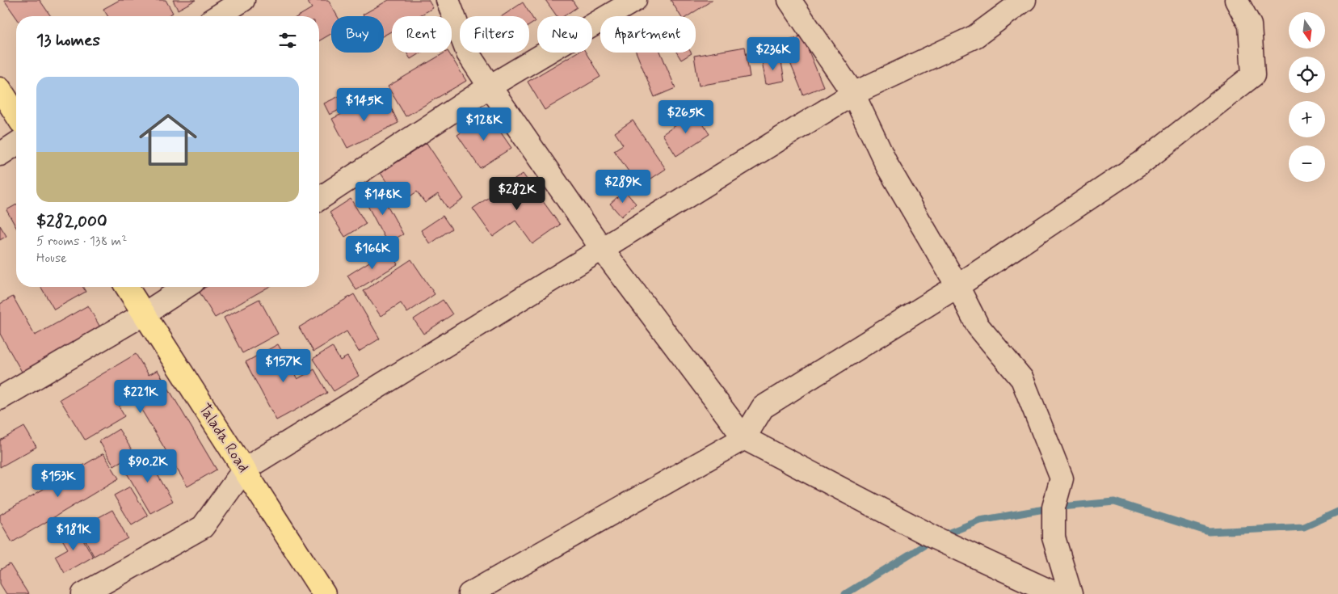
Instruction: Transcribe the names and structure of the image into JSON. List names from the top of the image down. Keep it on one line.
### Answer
{"streets":{"main road":["Talada Road"]},"north":"bottom","page":{"map_buttons":["+","−"],"chip":["Buy","Rent","Filters","New","Apartment"],"heading":"13 homes","price":["$236K","$145K","$265K","$128K","$289K","$282K","$148K","$166K","$157K","$221K","$90.2K","$153K","$181K"],"list":[{"name":"$282,000","note":"5 rooms · 138 m² · House"}]}}
